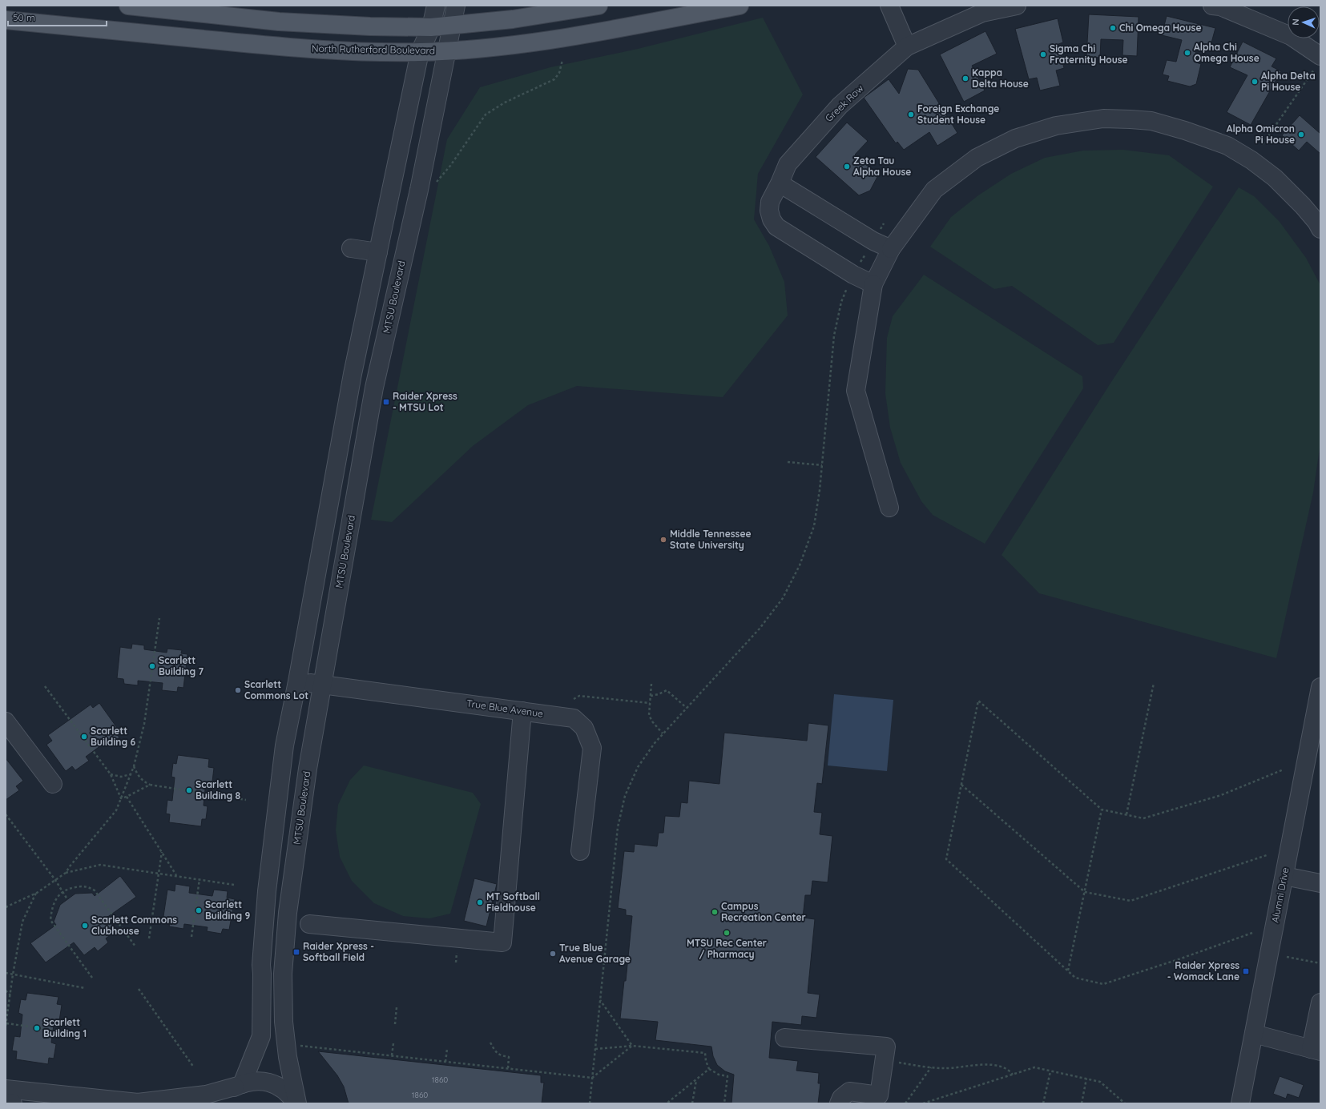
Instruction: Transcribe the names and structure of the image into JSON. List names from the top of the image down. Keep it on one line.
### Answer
{"streets":{"main road":["North Rutherford Boulevard"],"street":["Greek Row","MTSU Boulevard","True Blue Avenue","Alumni Drive"]},"crossings":[["North Rutherford Boulevard","MTSU Boulevard"],["MTSU Boulevard","True Blue Avenue"]],"places":{"other":["Chi Omega House","Alpha Chi Omega House","Sigma Chi Fraternity House","Kappa Delta House","Alpha Delta Pi House","Foreign Exchange Student House","Alpha Omicron Pi House","Zeta Tau Alpha House","Middle Tennessee State University","Scarlett Building 7","Scarlett Commons Lot","Scarlett Building 6","Scarlett Building 8","MT Softball Fieldhouse","Scarlett Building 9","Campus Recreation Center","Scarlett Commons Clubhouse","MTSU Rec Center / Pharmacy","True Blue Avenue Garage","Scarlett Building 1"],"transit":["Raider Xpress - MTSU Lot","Raider Xpress - Softball Field","Raider Xpress - Womack Lane"]},"house_numbers":["1860","1860"],"scale_bar":"50 m","north":"left"}
